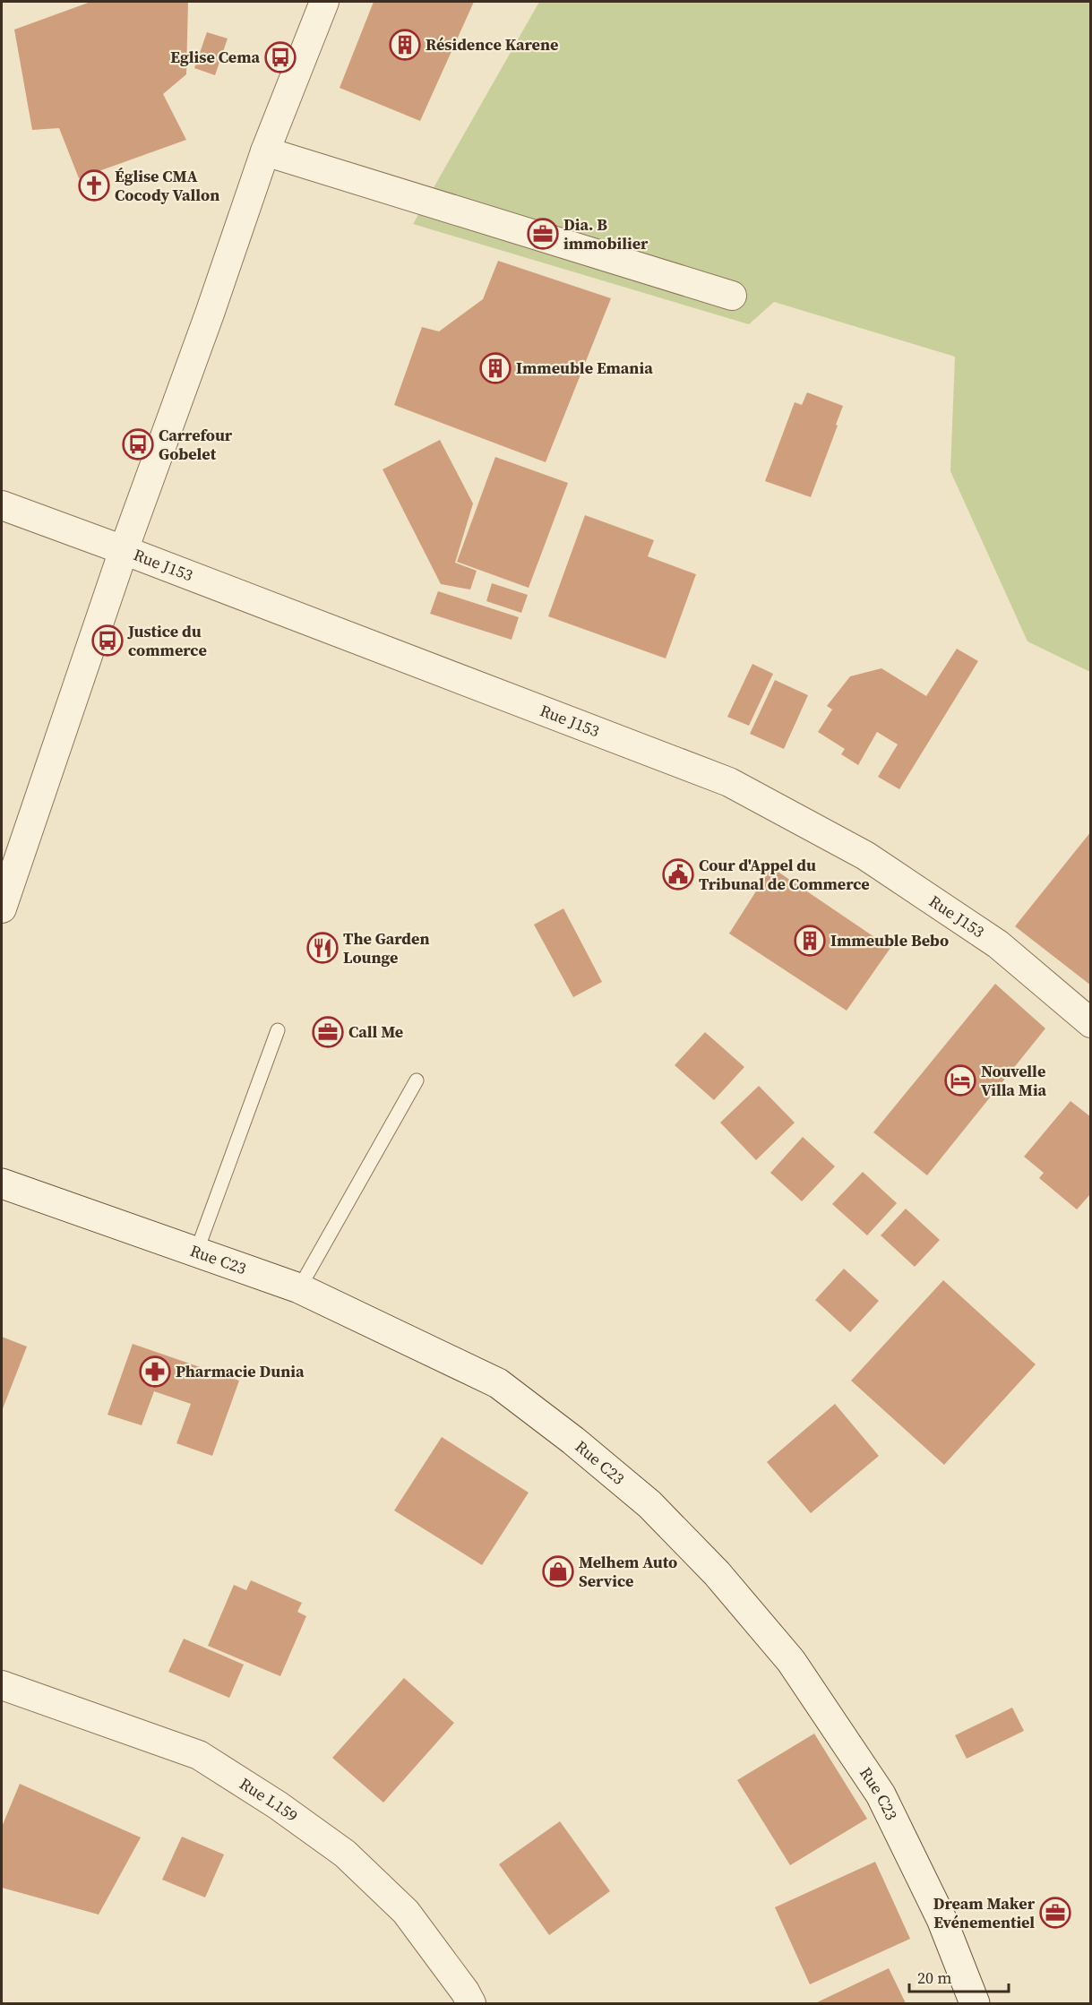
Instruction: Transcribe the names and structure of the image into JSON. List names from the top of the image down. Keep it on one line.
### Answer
{"streets":{"street":["Rue J153","Rue C23","Rue L159"]},"places":{"building":["Résidence Karene","Immeuble Emania","Immeuble Bebo"],"bus stop":["Eglise Cema","Carrefour Gobelet","Justice du commerce"],"church":["Église CMA Cocody Vallon"],"office":["Dia. B immobilier","Call Me","Dream Maker Evénementiel"],"public building":["Cour d'Appel du Tribunal de Commerce"],"restaurant":["The Garden Lounge"],"hotel":["Nouvelle Villa Mia"],"pharmacy":["Pharmacie Dunia"],"shop":["Melhem Auto Service"]},"scale_bar":"20 m"}
